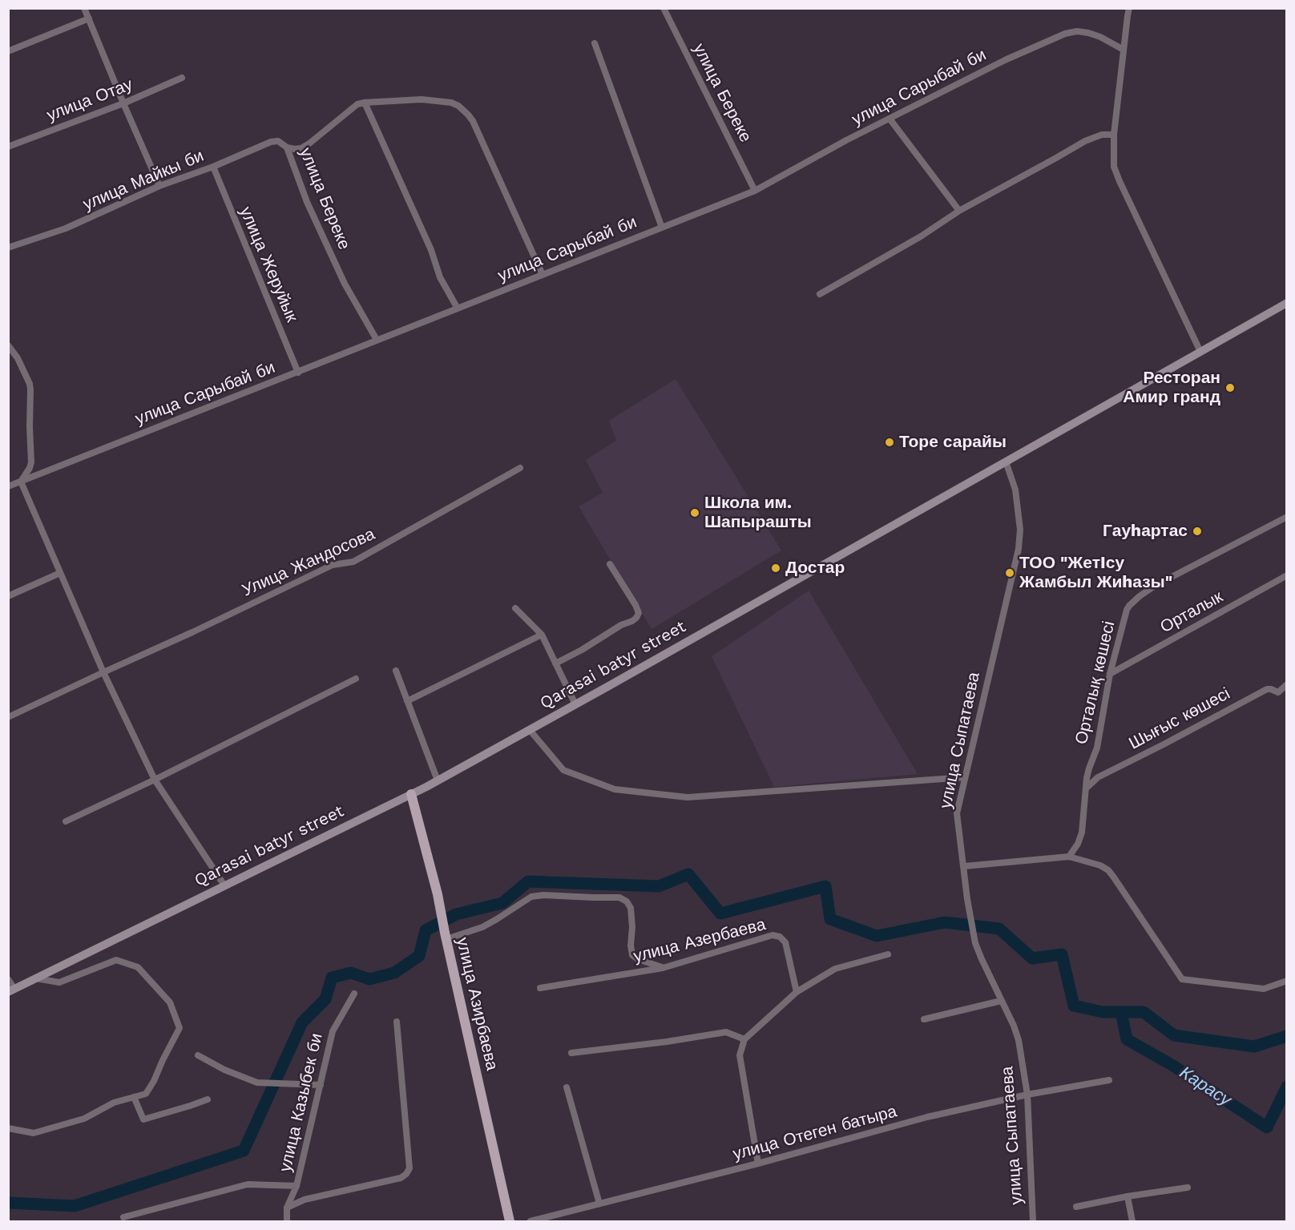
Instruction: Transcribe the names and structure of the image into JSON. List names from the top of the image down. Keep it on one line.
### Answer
{"streets":{"main road":["Qarasai batyr street","улица Азирбаева"],"street":["улица Сарыбай би","улица Береке","улица Отау","улица Майкы би","улица Жеруйык","Улица Жандосова","Орталык","Орталық көшесі","Шығыс көшесі","улица Сыпатаева","улица Азербаева","улица Казыбек би","улица Отеген батыра"]},"crossings":[["улица Сарыбай би","улица Береке"],["улица Сарыбай би","улица Жеруйык"],["улица Береке","улица Майкы би"],["улица Майкы би","улица Жеруйык"],["Орталык","Орталық көшесі"],["Qarasai batyr street","улица Сыпатаева"],["Qarasai batyr street","улица Азирбаева"],["Орталық көшесі","Шығыс көшесі"],["улица Сыпатаева","улица Отеген батыра"]],"water":["Карасу"],"places":["Ресторан Амир гранд","Торе сарайы","Школа им. Шапырашты","Гауhартас","Достар","ТОО \"ЖетIсу Жамбыл Жиhазы\""]}
